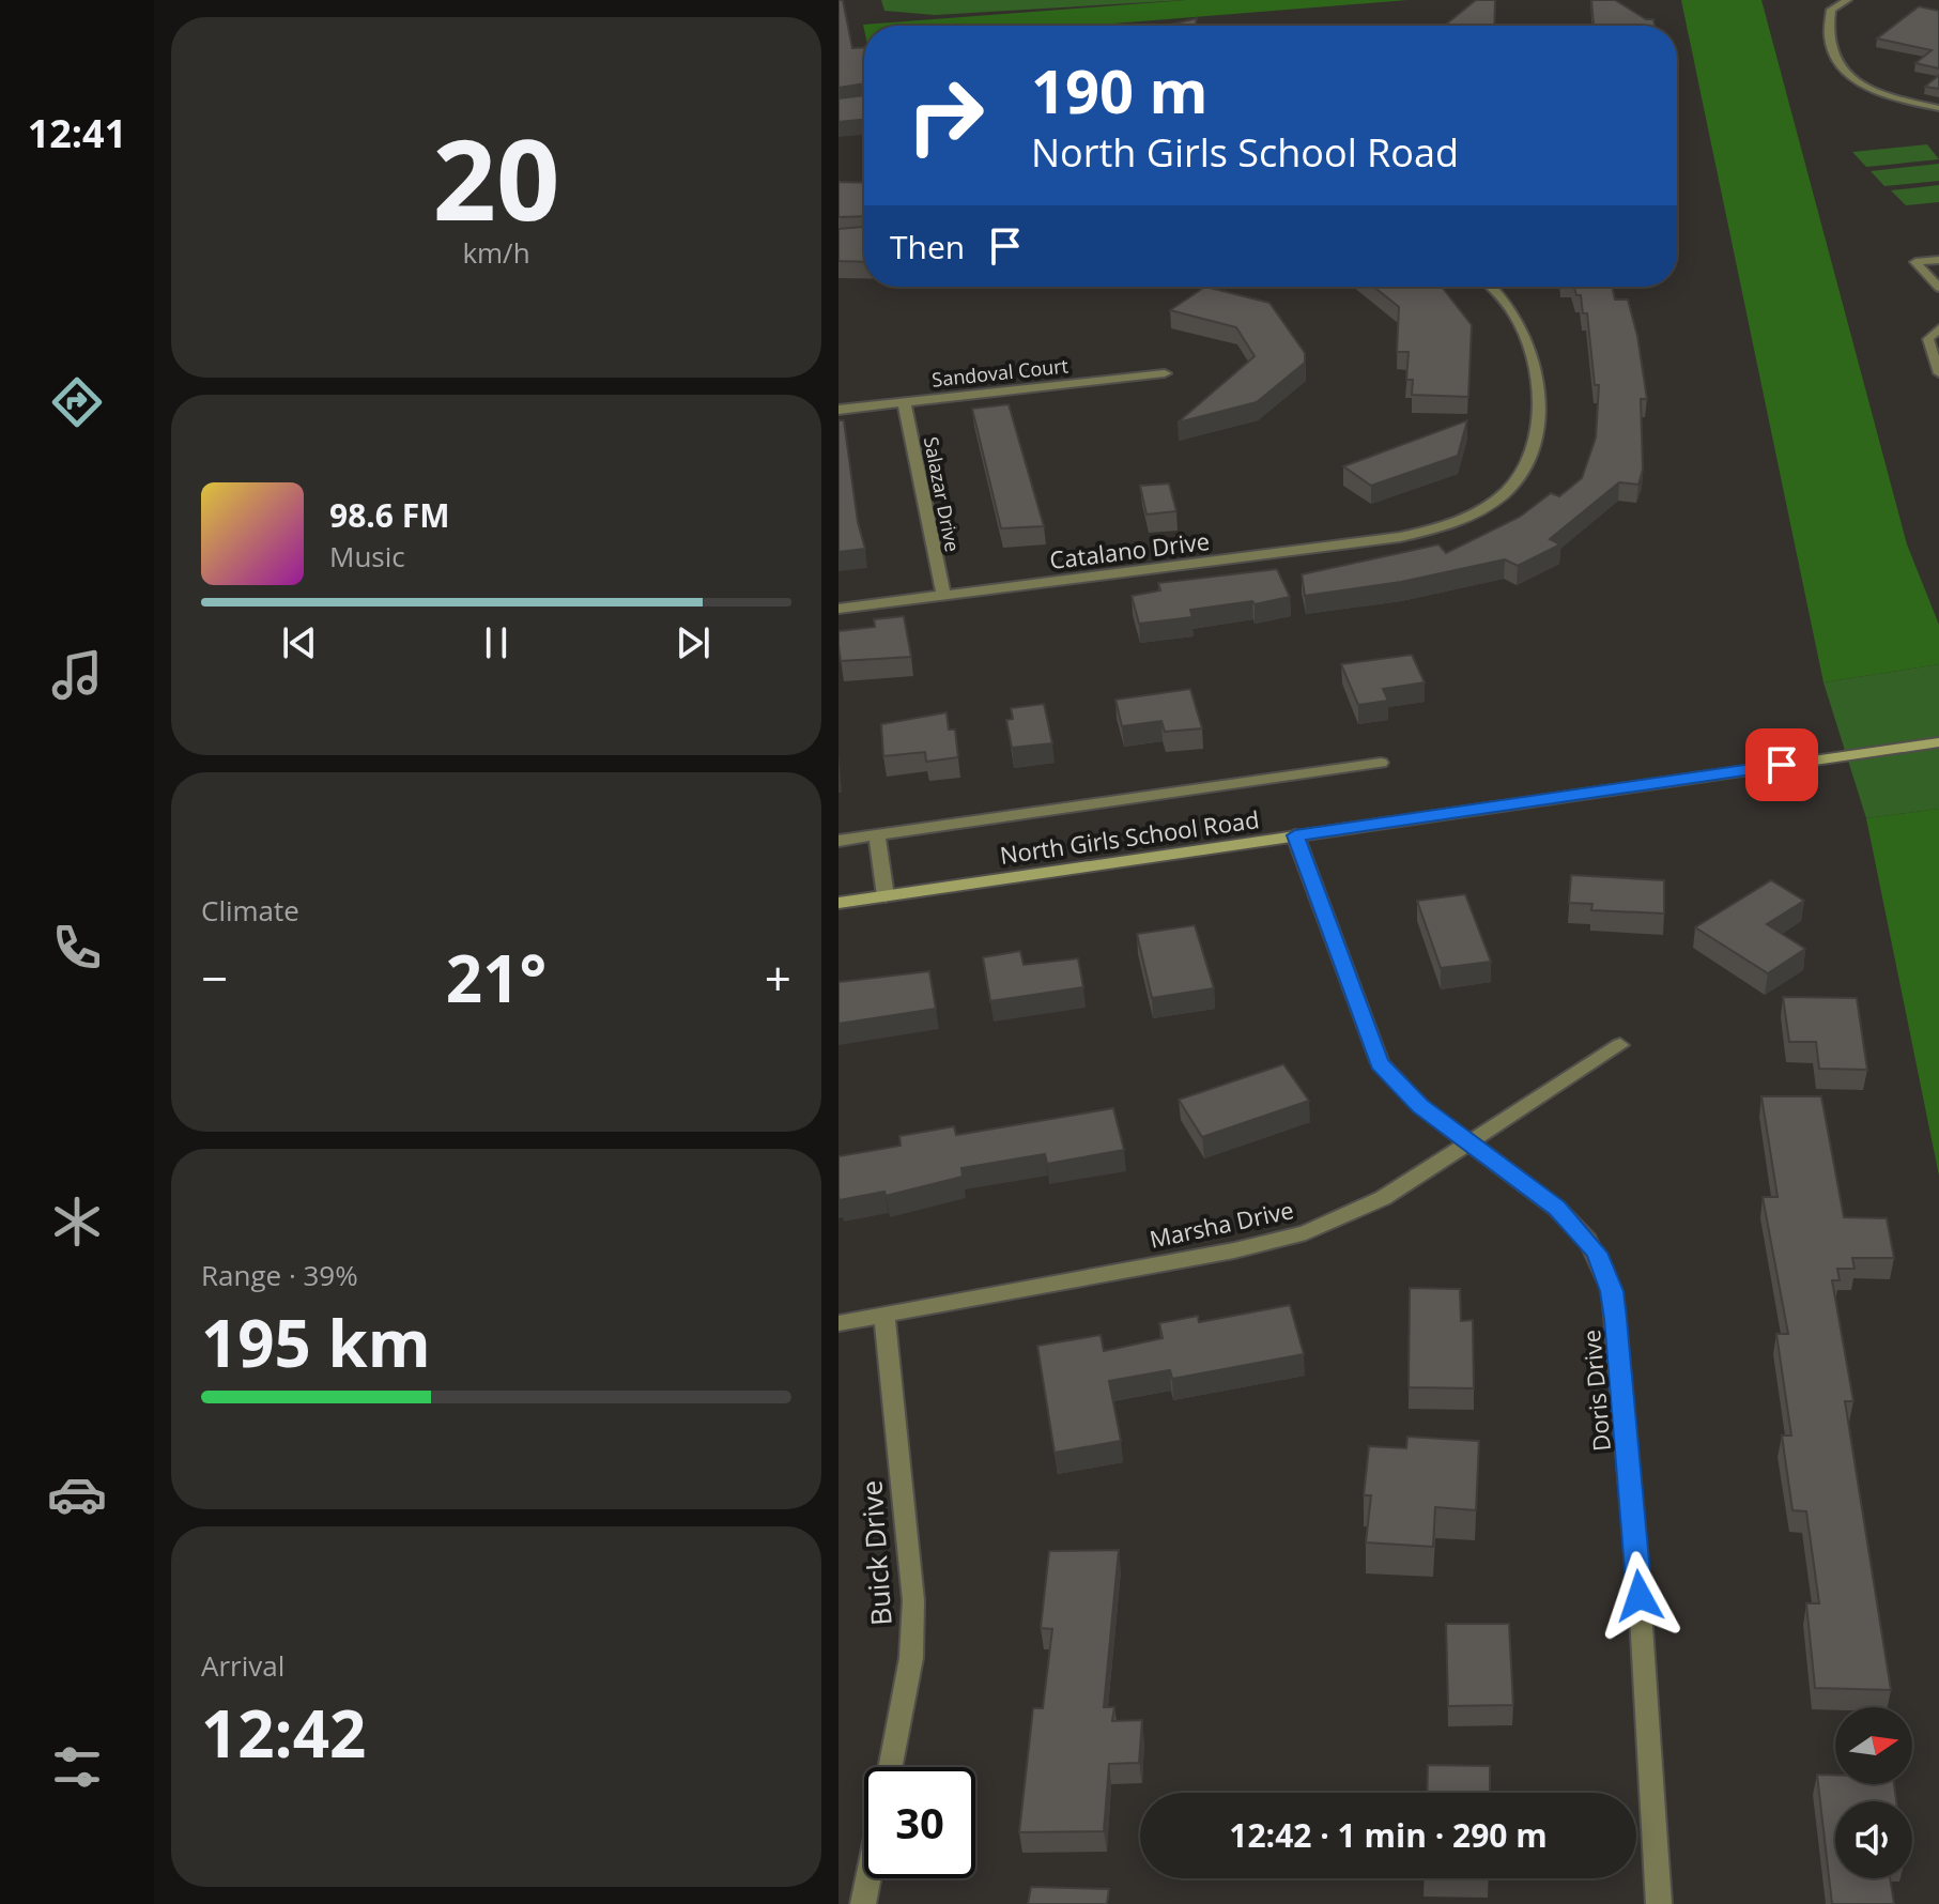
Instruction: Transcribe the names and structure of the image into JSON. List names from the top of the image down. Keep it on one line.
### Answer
{"streets":{"main road":["North Girls School Road"],"street":["Sandoval Court","Salazar Drive","Catalano Drive","Marsha Drive","Doris Drive","Buick Drive"]},"crossings":[["Sandoval Court","Salazar Drive"],["Salazar Drive","Catalano Drive"],["North Girls School Road","Doris Drive"],["Marsha Drive","Doris Drive"],["Marsha Drive","Buick Drive"]],"north":"right","page":{"tabs":"12:41","tile":[["20","km/h"],"Climate",["Range · 39%","195 km"],["Arrival","12:42"]],"turn":["190 m","North Girls School Road"],"then":"Then","song":["98.6 FM","Music"],"heat":["−","21°","+"],"limit":"30","trip":"12:42 · 1 min · 290 m"}}
